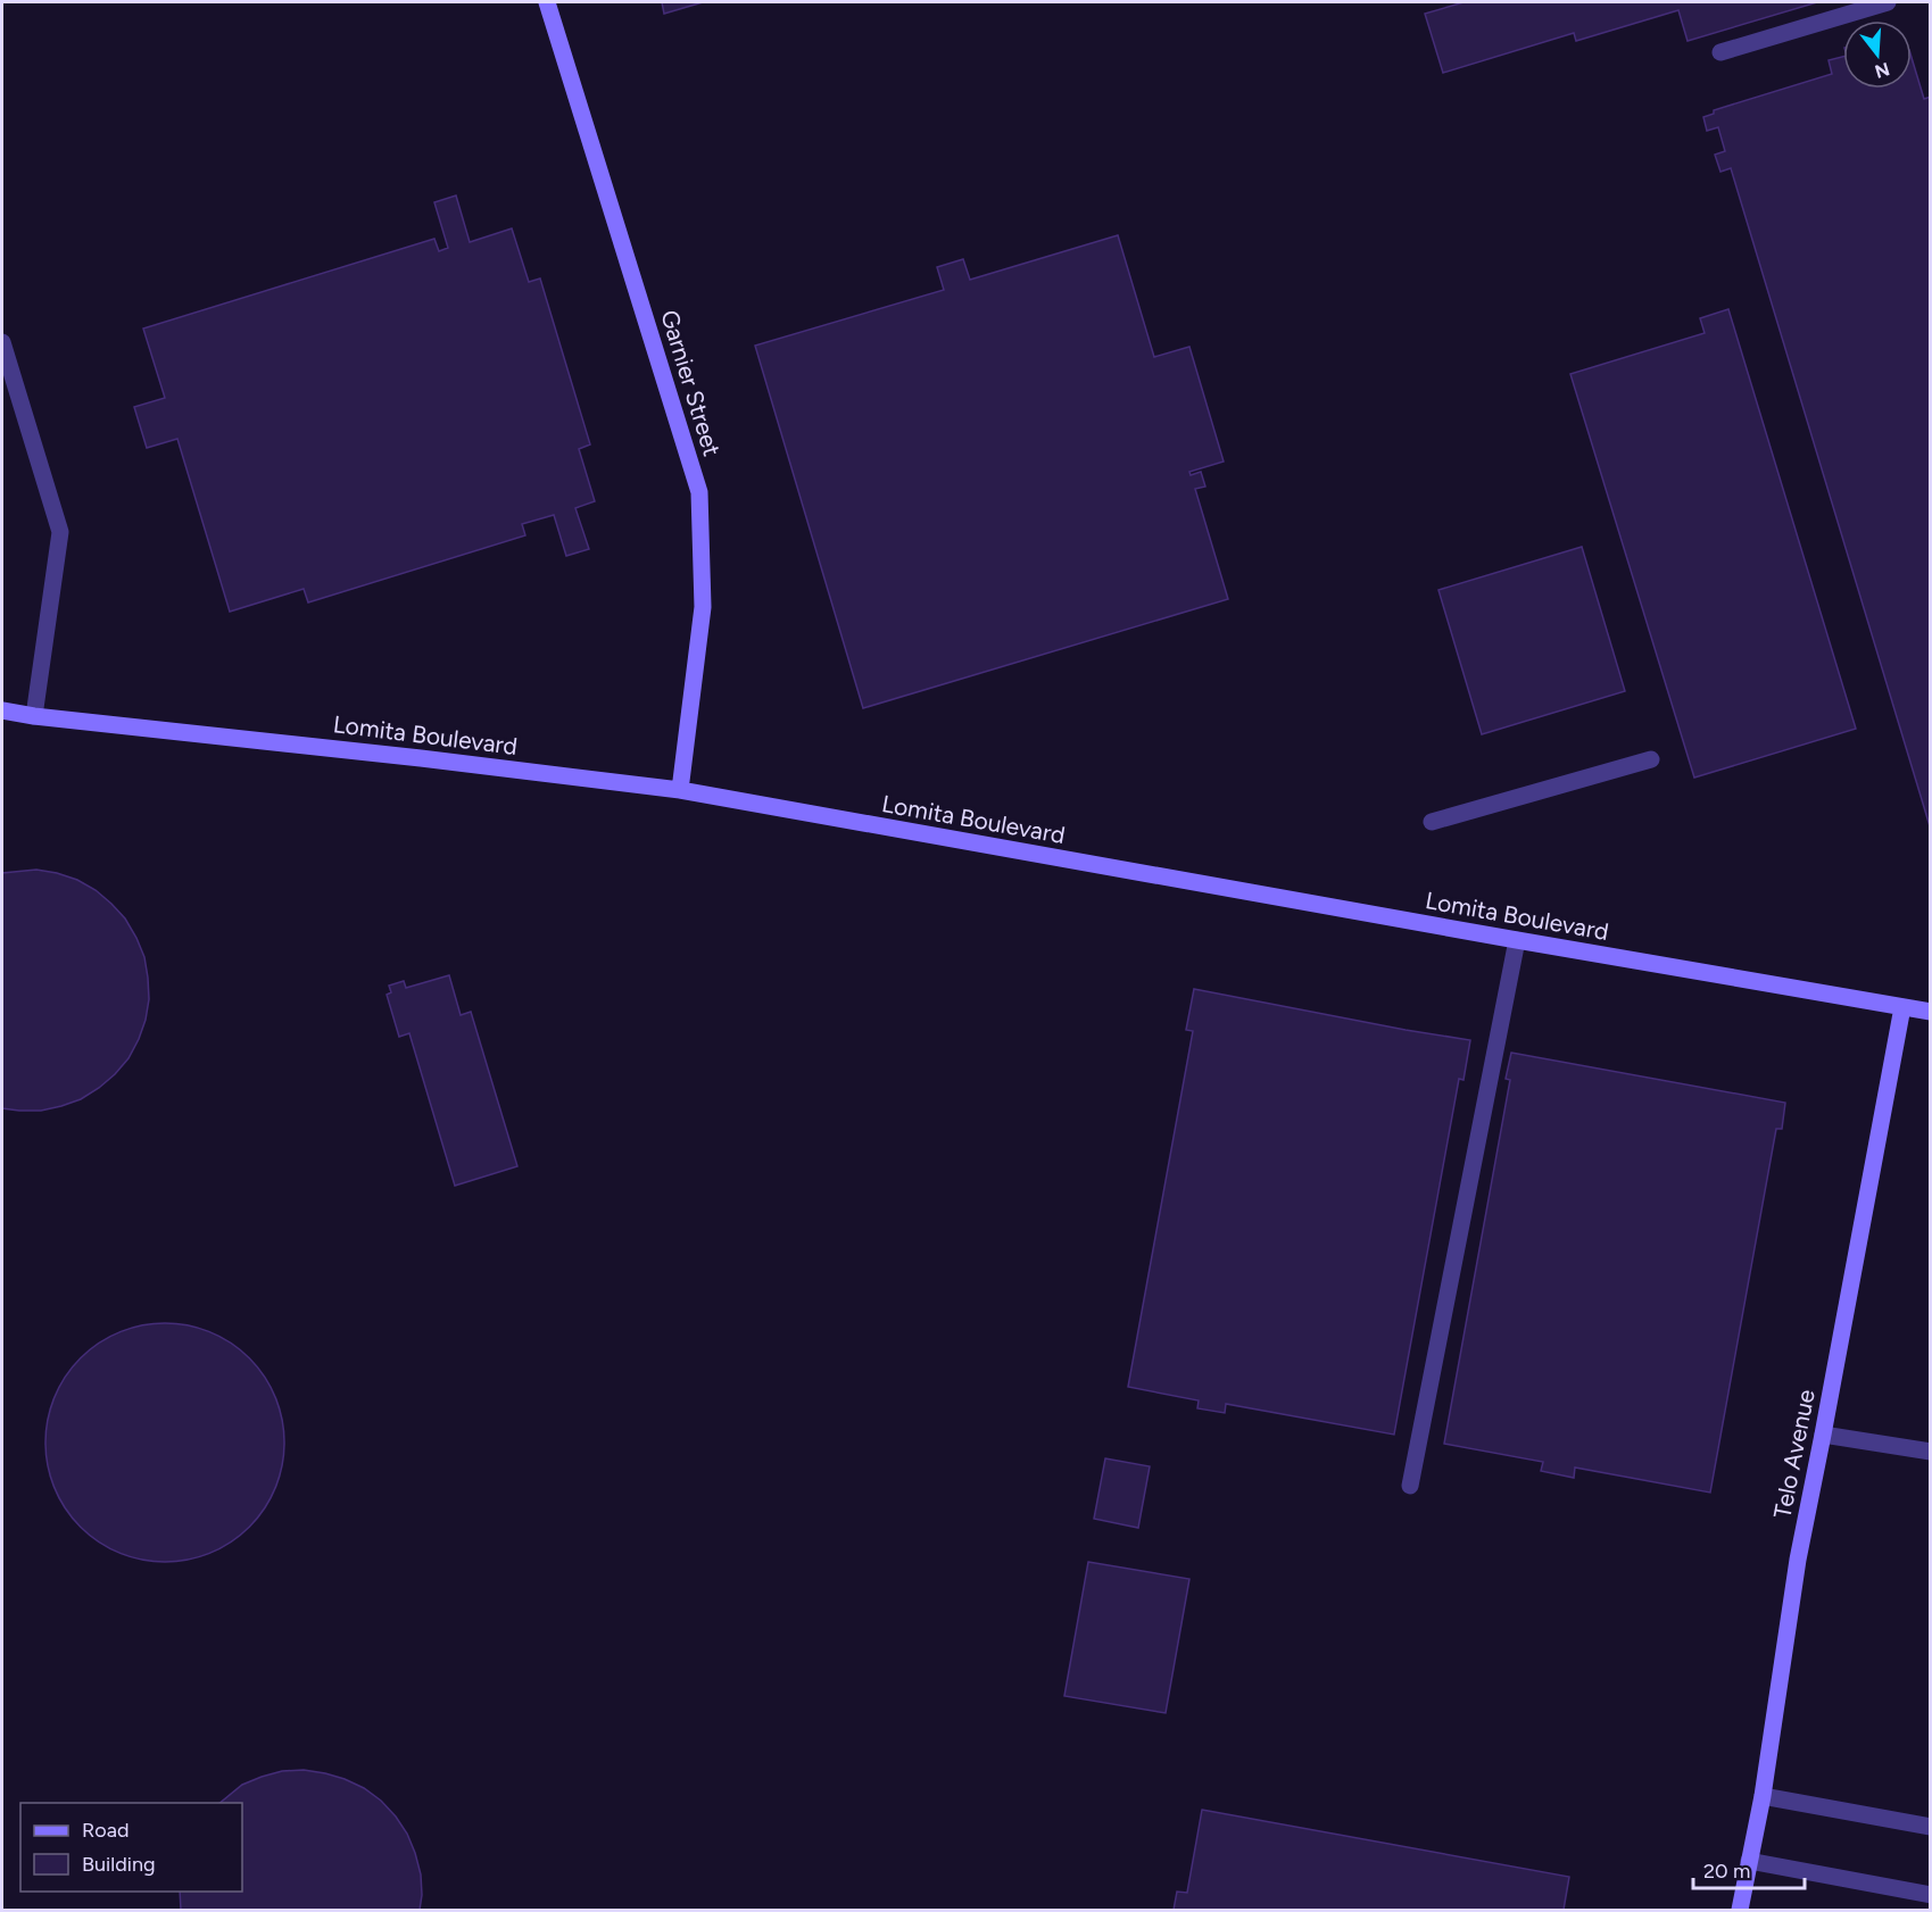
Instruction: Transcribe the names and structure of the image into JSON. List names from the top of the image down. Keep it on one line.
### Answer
{"streets":{"main road":["Garnier Street","Lomita Boulevard","Telo Avenue"]},"crossings":[["Garnier Street","Lomita Boulevard"],["Lomita Boulevard","Telo Avenue"]],"legend":["Road","Building"],"scale_bar":"20 m","north":"bottom"}
